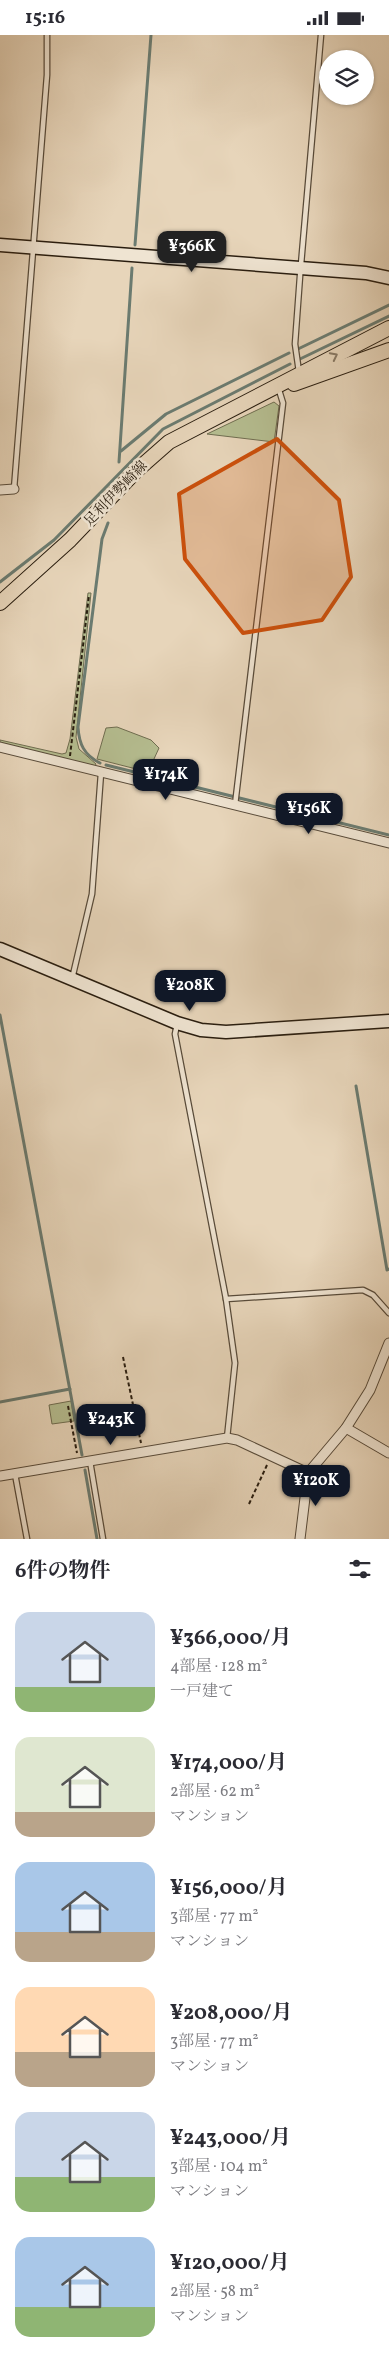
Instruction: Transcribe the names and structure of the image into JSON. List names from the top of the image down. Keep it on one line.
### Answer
{"streets":{"main road":["足利伊勢崎線"]},"page":{"status":"15:16","price":["¥366K","¥174K","¥156K","¥208K","¥243K","¥120K"],"heading":"6件の物件","list":[{"name":"¥366,000/月","note":"4部屋 · 128 m² · 一戸建て"},{"name":"¥174,000/月","note":"2部屋 · 62 m² · マンション"},{"name":"¥156,000/月","note":"3部屋 · 77 m² · マンション"},{"name":"¥208,000/月","note":"3部屋 · 77 m² · マンション"},{"name":"¥243,000/月","note":"3部屋 · 104 m² · マンション"},{"name":"¥120,000/月","note":"2部屋 · 58 m² · マンション"}]}}
